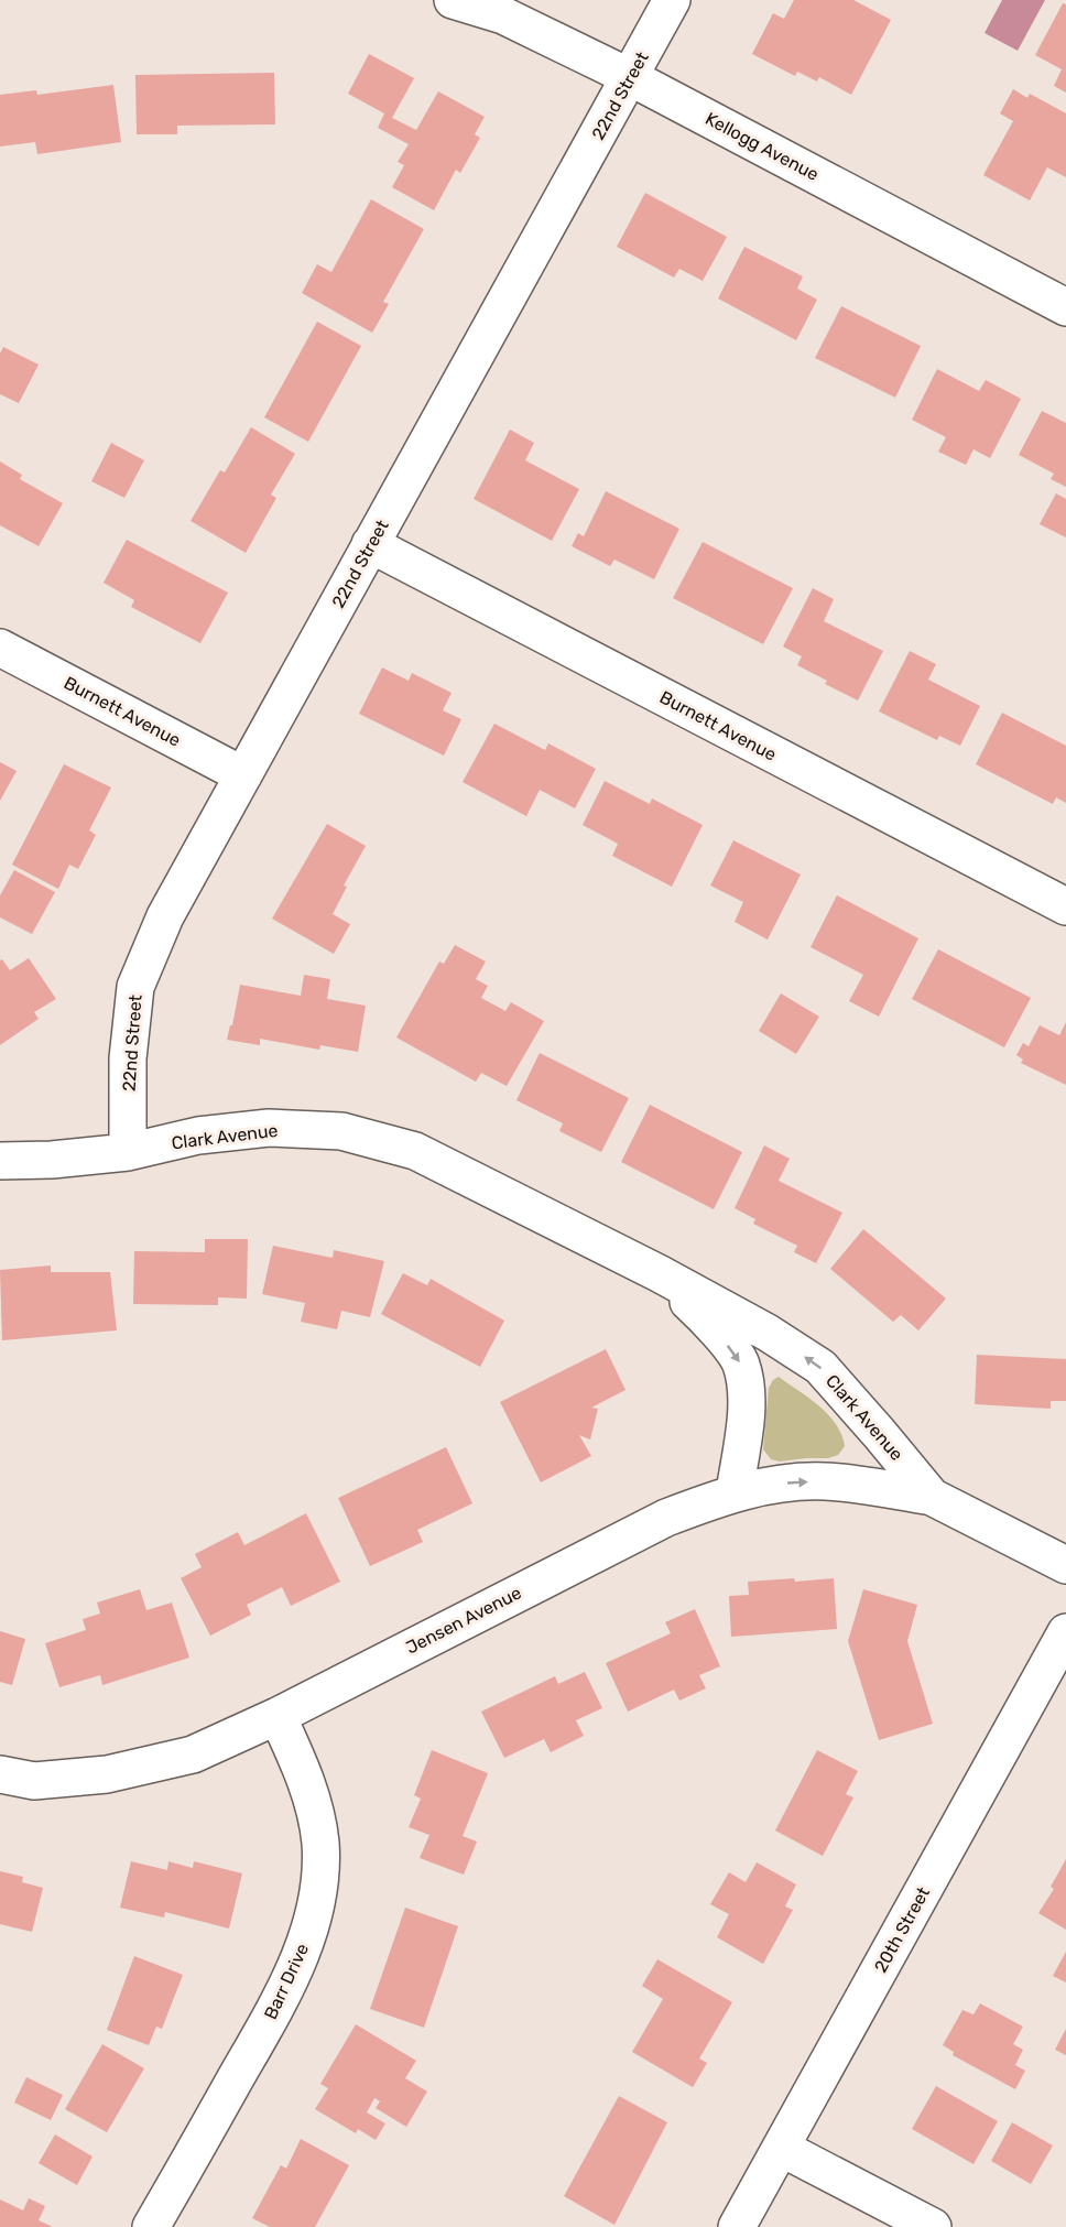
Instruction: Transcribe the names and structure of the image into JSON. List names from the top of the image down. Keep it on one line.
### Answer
{"streets":{"street":["22nd Street","Kellogg Avenue","Burnett Avenue","Clark Avenue","Jensen Avenue","20th Street","Barr Drive"]},"crossings":[["22nd Street","Kellogg Avenue"],["22nd Street","Burnett Avenue"],["22nd Street","Clark Avenue"],["Clark Avenue","Jensen Avenue"],["Jensen Avenue","Barr Drive"]]}
